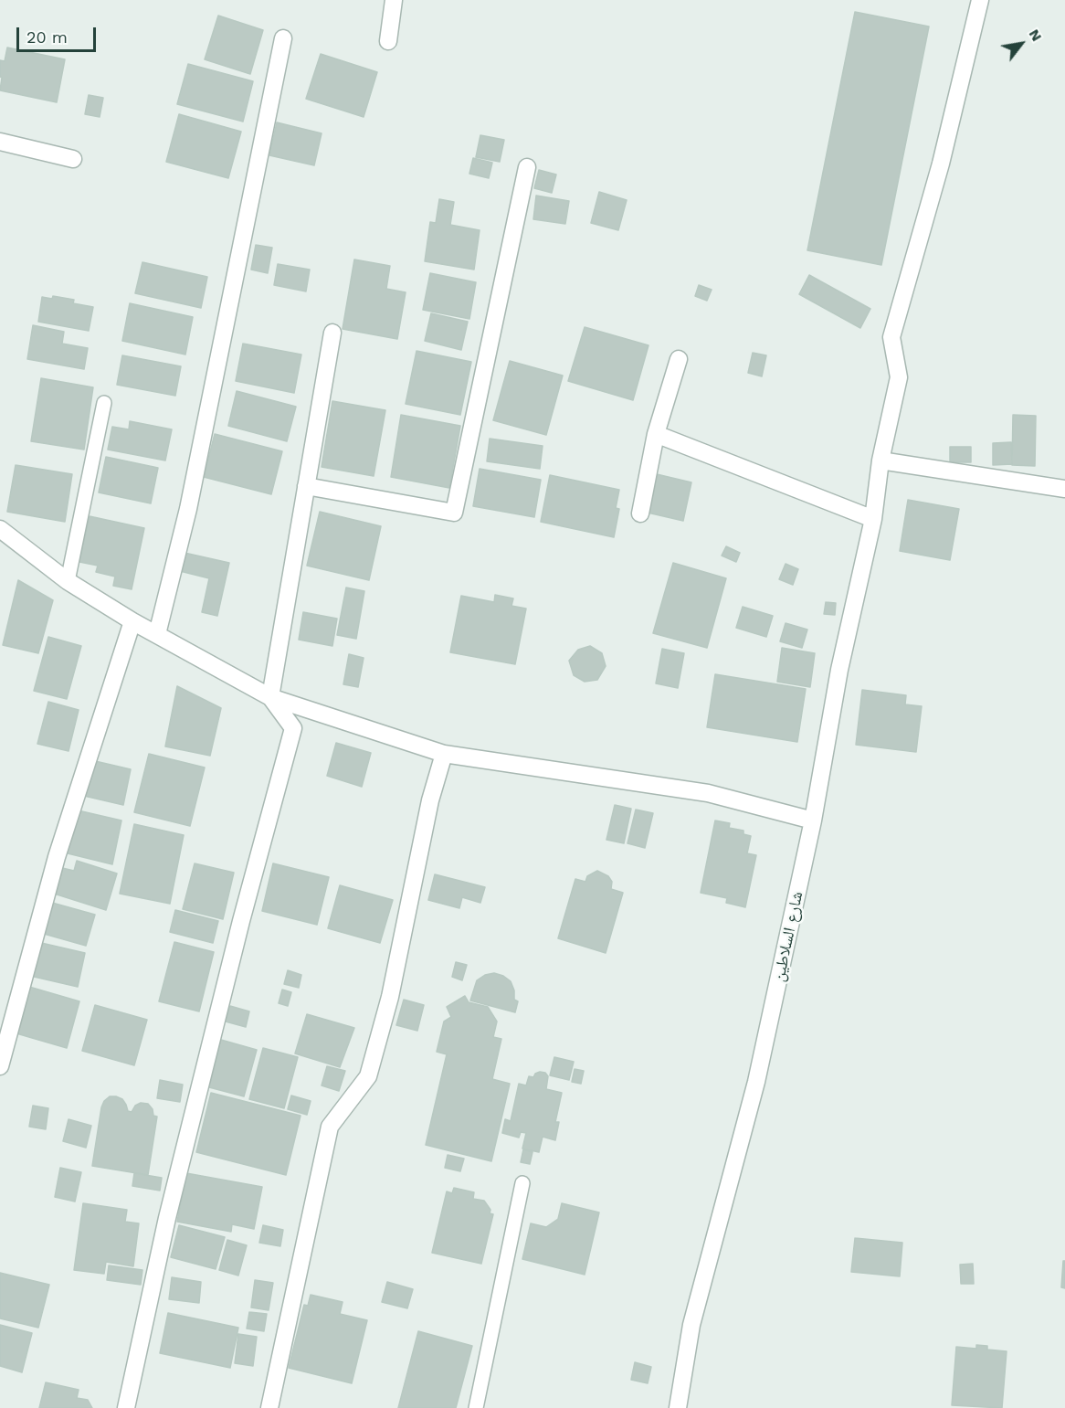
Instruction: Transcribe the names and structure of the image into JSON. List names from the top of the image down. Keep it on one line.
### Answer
{"streets":{"street":["شارع السلاطين"]},"scale_bar":"20 m","north":"top right"}
